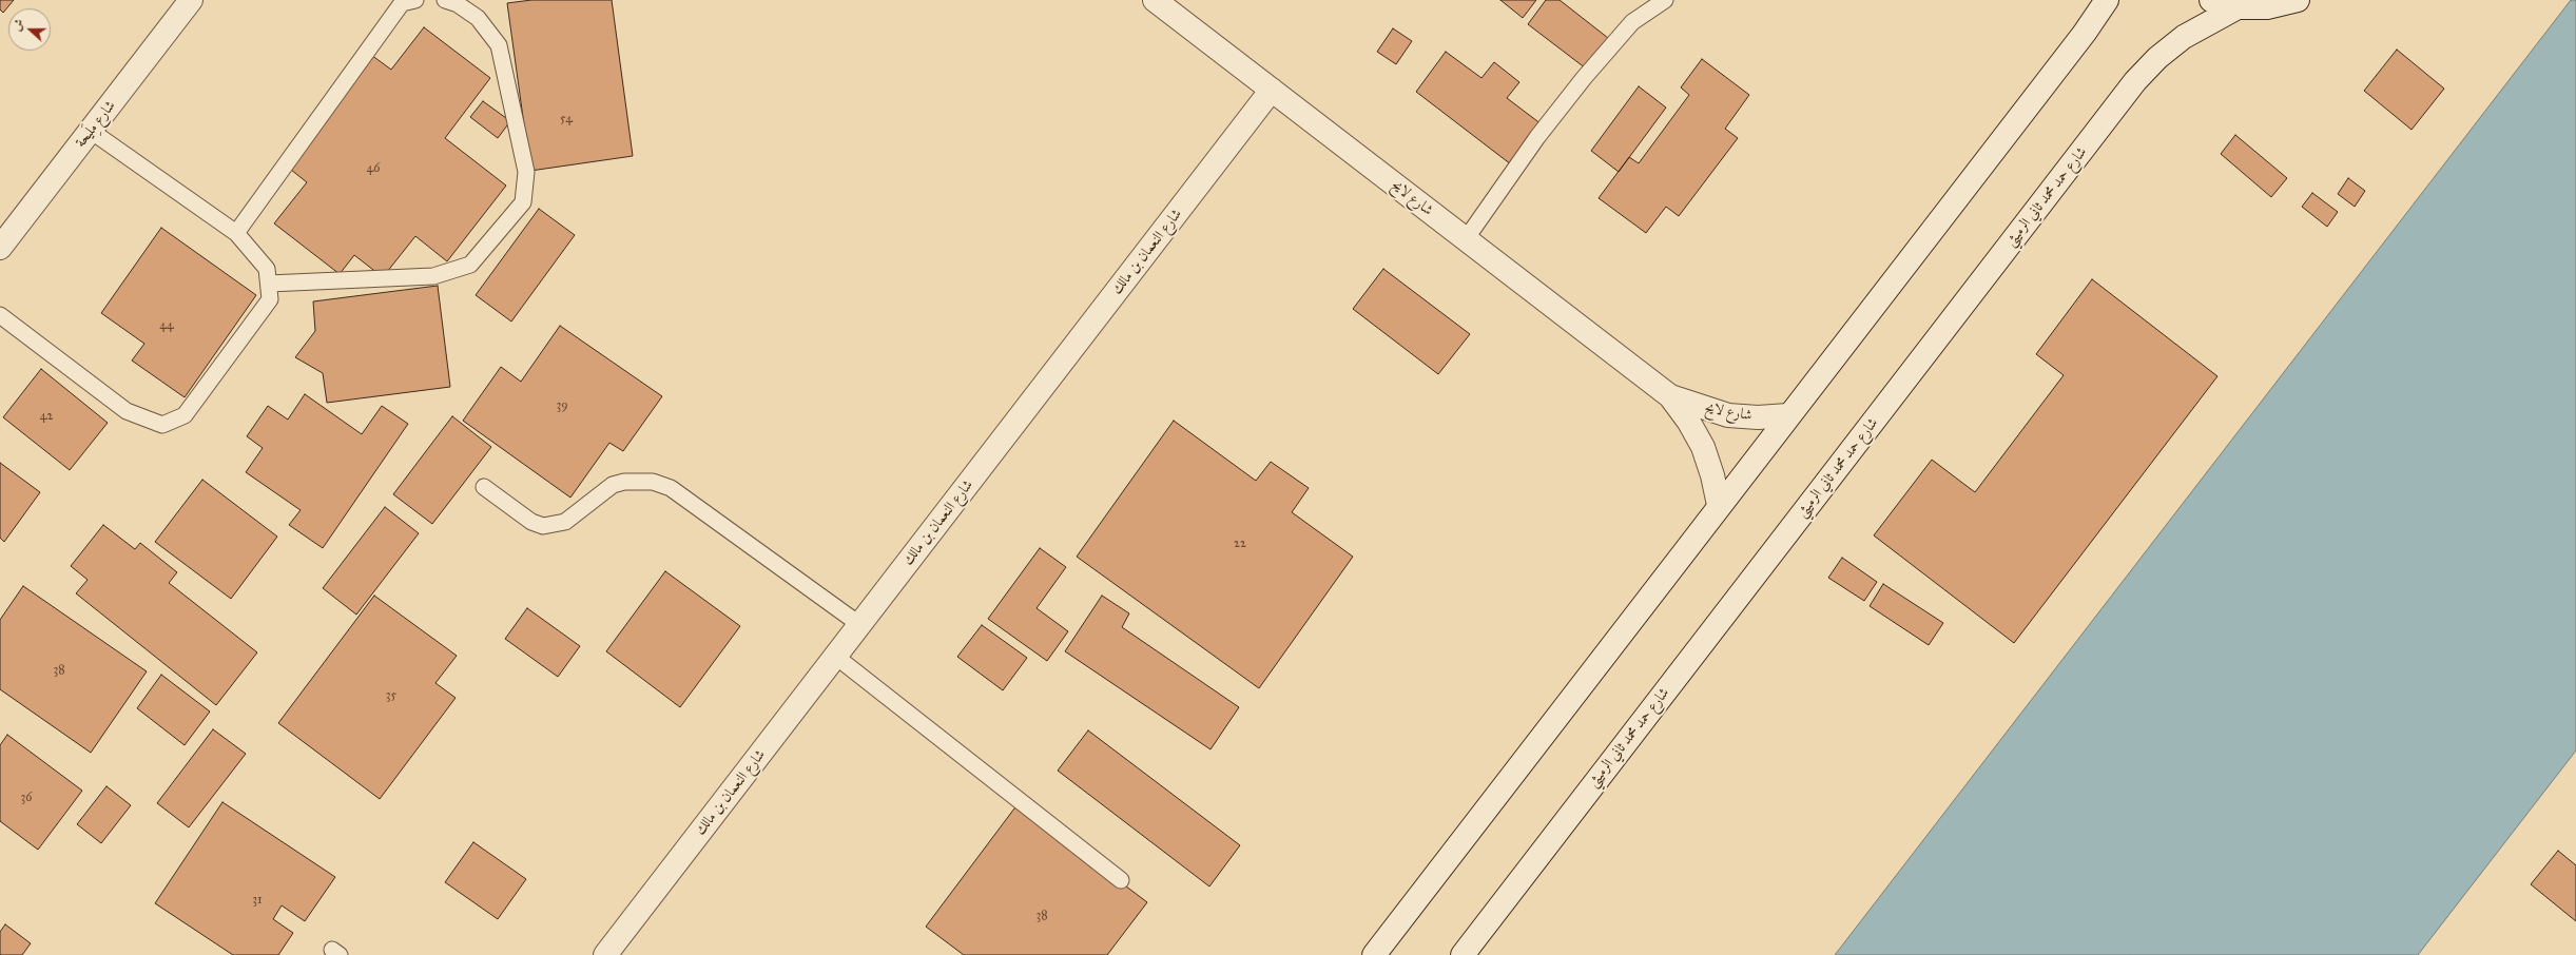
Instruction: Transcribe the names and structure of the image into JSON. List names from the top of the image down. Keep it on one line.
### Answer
{"streets":{"street":["شارع مِلَيحة","شارع حمد محمد ثاني الرميثي","شارع لايح","شارع النعمان بن مالك"]},"crossings":[["شارع لايح","شارع النعمان بن مالك"]],"house_numbers":["54","46","44","39","42","22","38","35","36","31","38"],"north":"left"}
